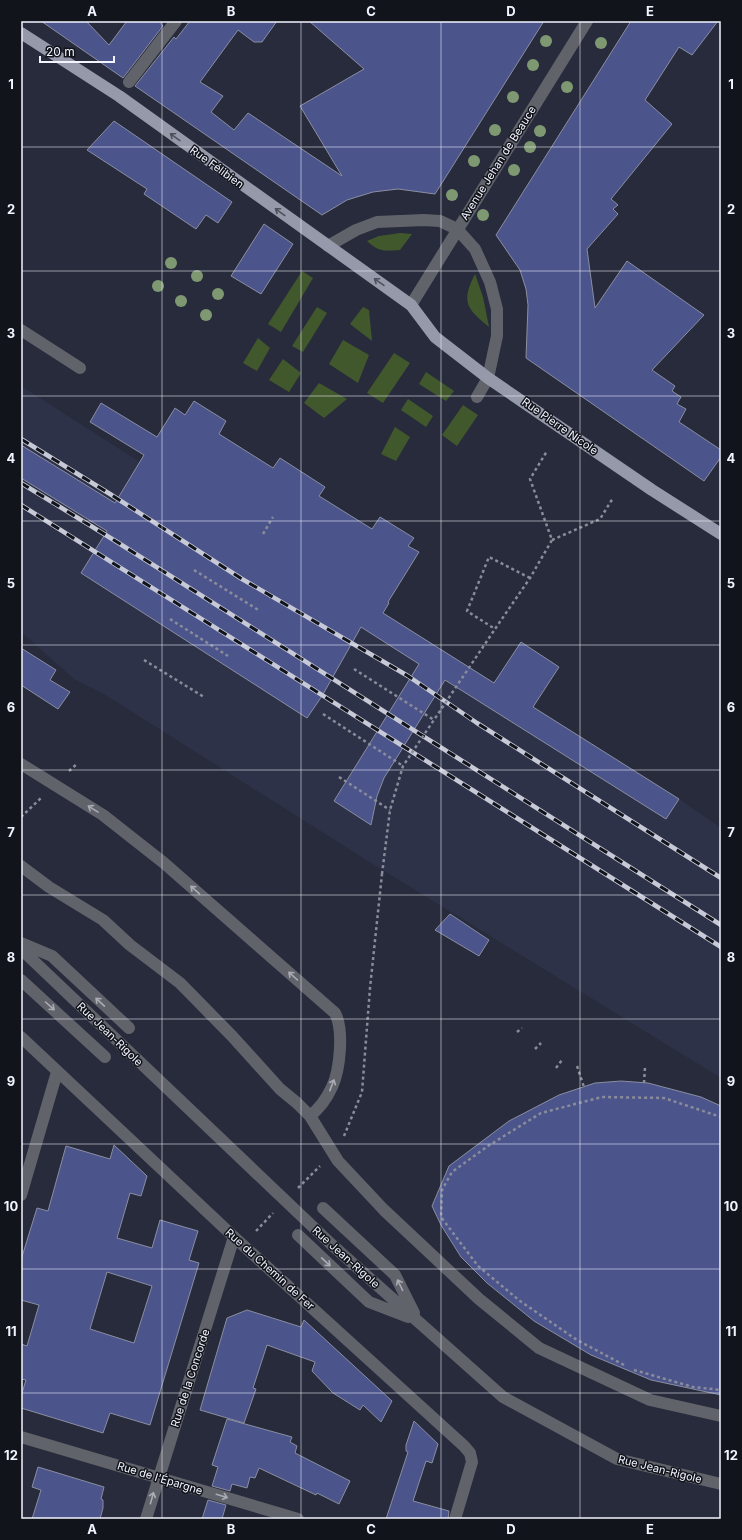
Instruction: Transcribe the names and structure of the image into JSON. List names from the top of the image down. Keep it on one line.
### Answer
{"streets":{"main road":["Rue Félibien","Rue Pierre Nicole"],"street":["Avenue Jehan de Beauce","Rue Jean-Rigole","Rue du Chemin de Fer","Rue de la Concorde","Rue de l'Épargne"]},"crossings":[["Avenue Jehan de Beauce","Rue Félibien"],["Avenue Jehan de Beauce","Rue Pierre Nicole"],["Rue Félibien","Rue Pierre Nicole"],["Rue du Chemin de Fer","Rue de la Concorde"],["Rue de la Concorde","Rue de l'Épargne"]],"one_way":["Rue Félibien","Rue de l'Épargne"],"scale_bar":"20 m","grid":{"columns":["A","B","C","D","E"],"rows":["1","2","3","4","5","6","7","8","9","10","11","12"]}}
